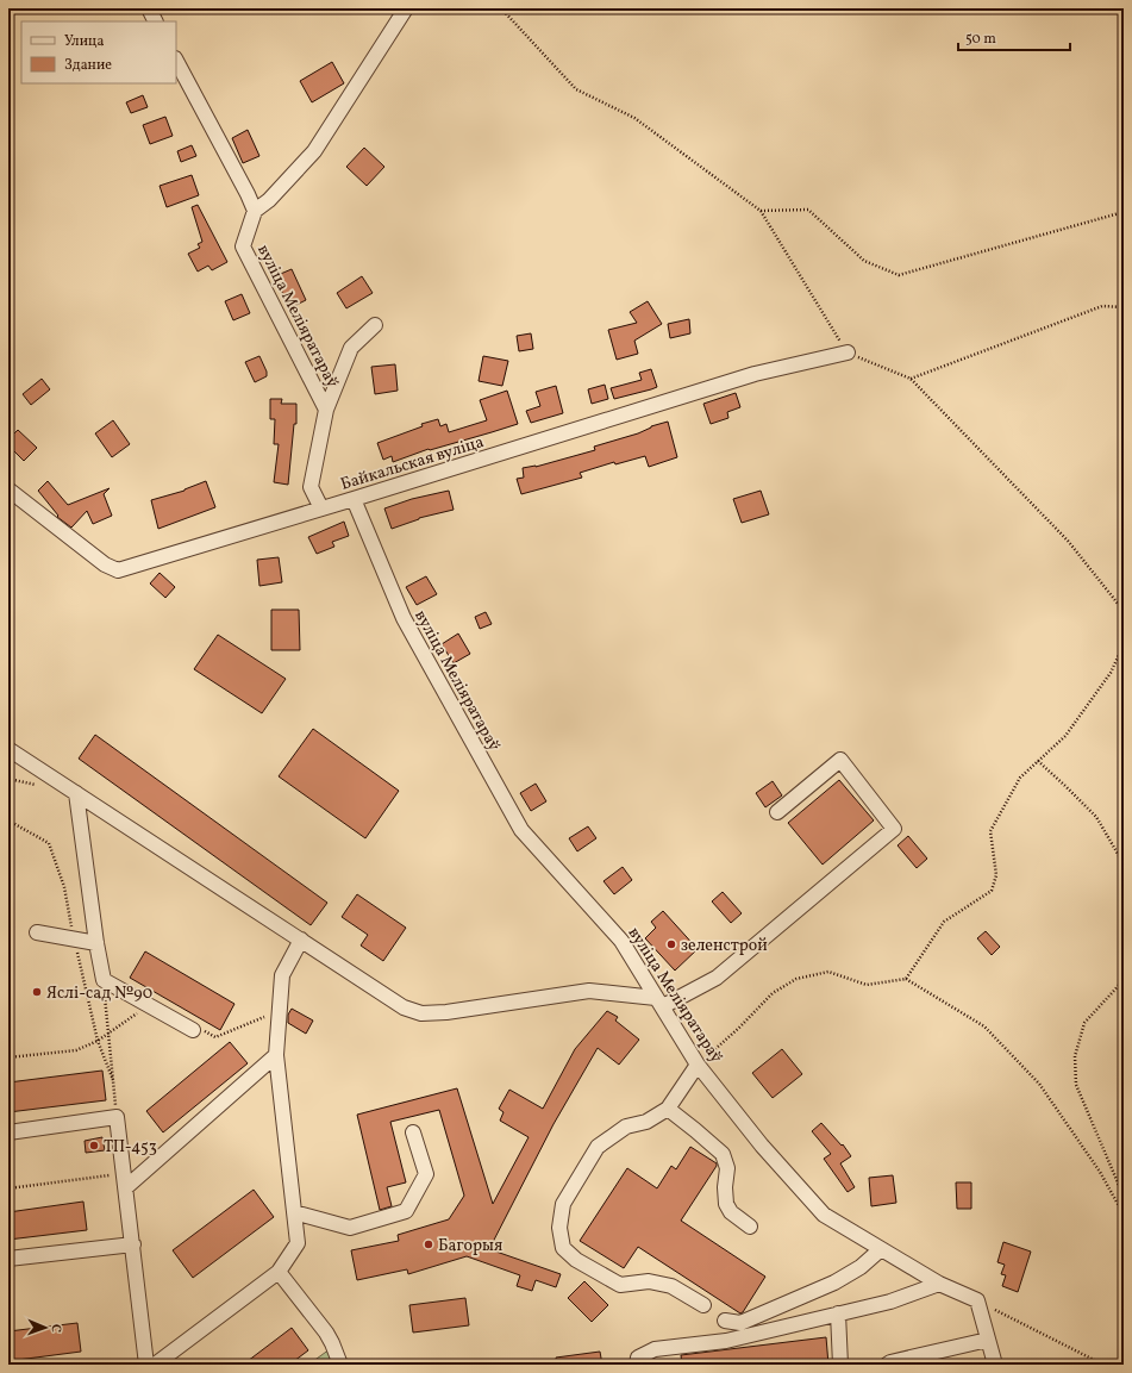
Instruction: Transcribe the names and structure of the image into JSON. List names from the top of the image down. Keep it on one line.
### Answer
{"streets":{"street":["вуліца Меліяратараў","Байкальская вуліца"]},"crossings":[["вуліца Меліяратараў","Байкальская вуліца"]],"places":["зеленстрой","Яслі-сад №90","ТП-453","Багорыя"],"legend":["Улица","Здание"],"scale_bar":"50 m","north":"right"}
